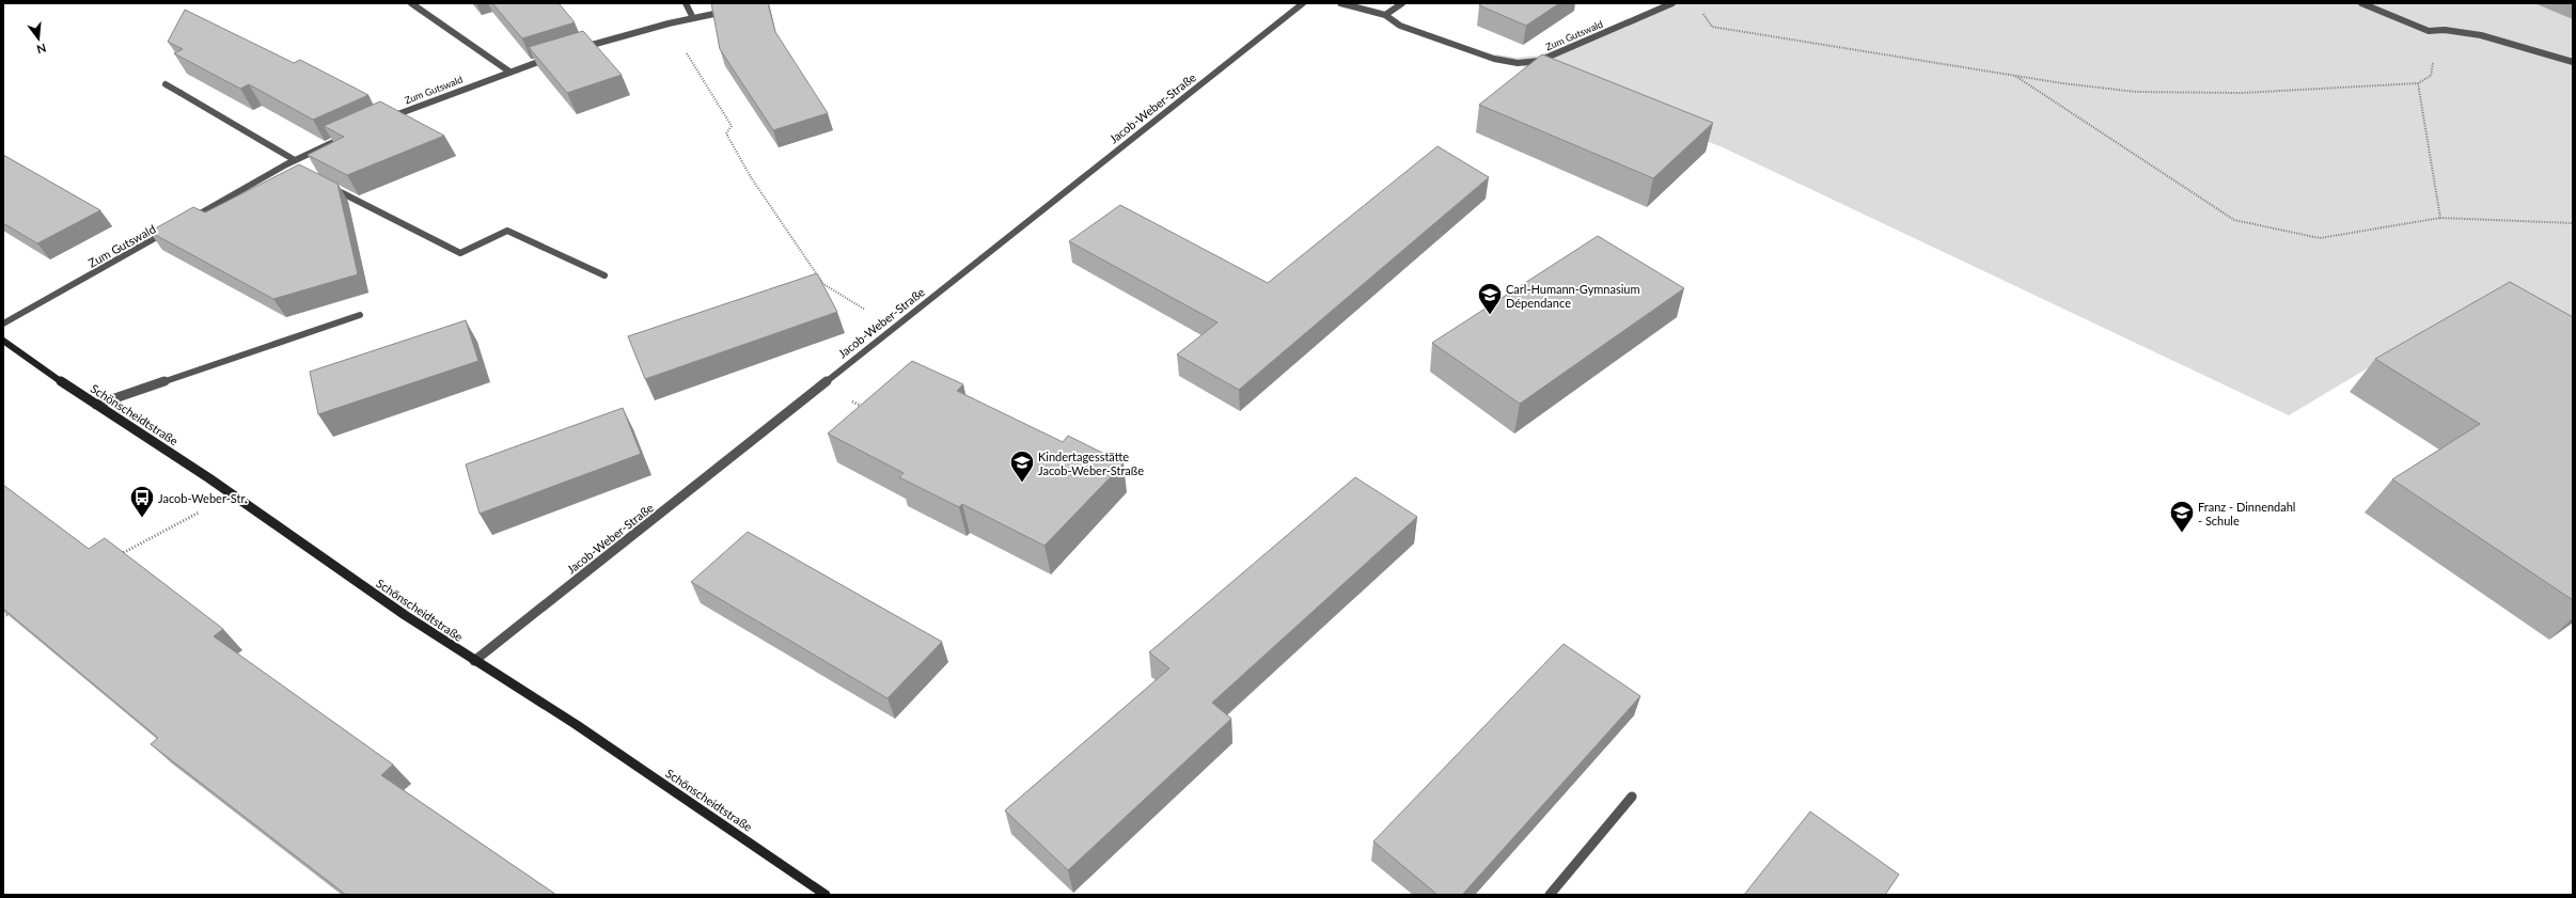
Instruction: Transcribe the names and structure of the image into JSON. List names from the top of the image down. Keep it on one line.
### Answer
{"streets":{"main road":["Schönscheidtstraße"],"street":["Zum Gutswald","Jacob-Weber-Straße"]},"crossings":[["Jacob-Weber-Straße","Schönscheidtstraße"]],"places":{"school or university":["Carl-Humann-Gymnasium Dépendance","Kindertagesstätte Jacob-Weber-Straße","Franz - Dinnendahl - Schule"],"bus stop":["Jacob-Weber-Str."]},"north":"bottom"}
